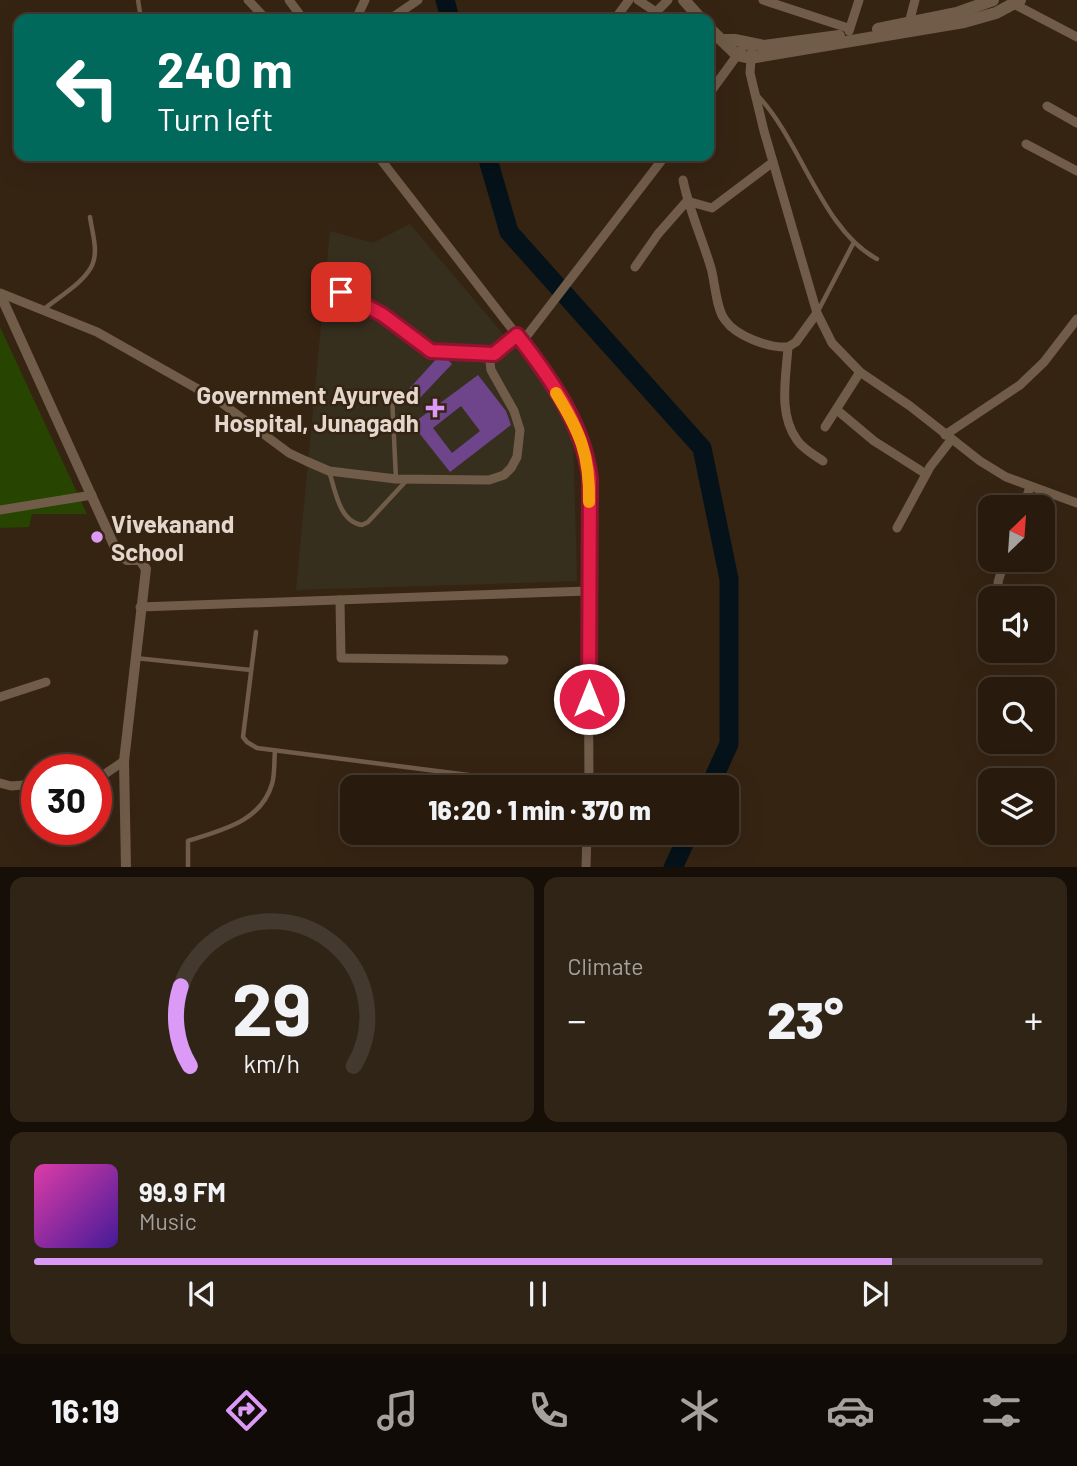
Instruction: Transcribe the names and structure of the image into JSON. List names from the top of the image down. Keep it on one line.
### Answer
{"places":{"health":["Government Ayurved Hospital, Junagadh"],"other":["Vivekanand School"]},"north":"top right","page":{"turn":["240 m","Turn left"],"limit":"30","trip":"16:20 · 1 min · 370 m","tile":"Climate","heat":["−","23°","+"],"song":["99.9 FM","Music"],"tabs":"16:19","gauge":["29","km/h"]}}
